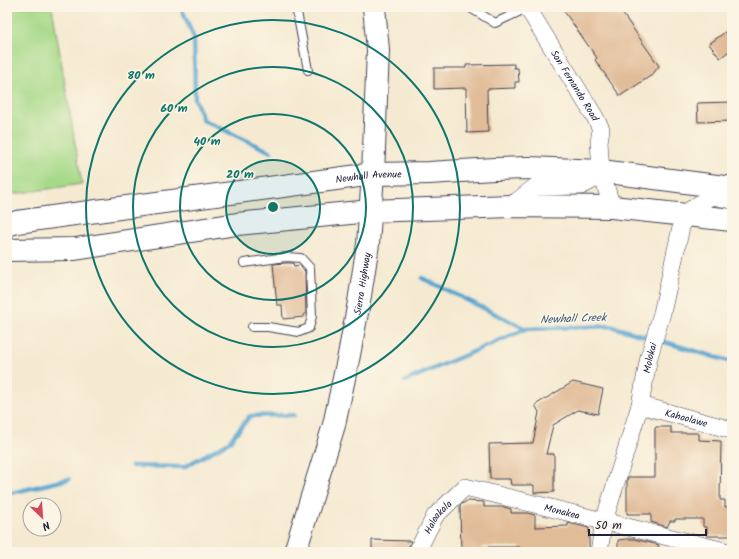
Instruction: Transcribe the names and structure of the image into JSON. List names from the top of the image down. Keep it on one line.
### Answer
{"streets":{"main road":["Newhall Avenue","Sierra Highway"],"street":["San Fernando Road","Molokai","Kahoolawe","Monakea","Haleakala"]},"crossings":[["San Fernando Road","Newhall Avenue"],["Newhall Avenue","Sierra Highway"],["Molokai","Kahoolawe"],["Molokai","Monakea"],["Monakea","Haleakala"]],"water":["Newhall Creek"],"scale_bar":"50 m","north":"bottom right","rings":["80 m","60 m","40 m","20 m"]}
